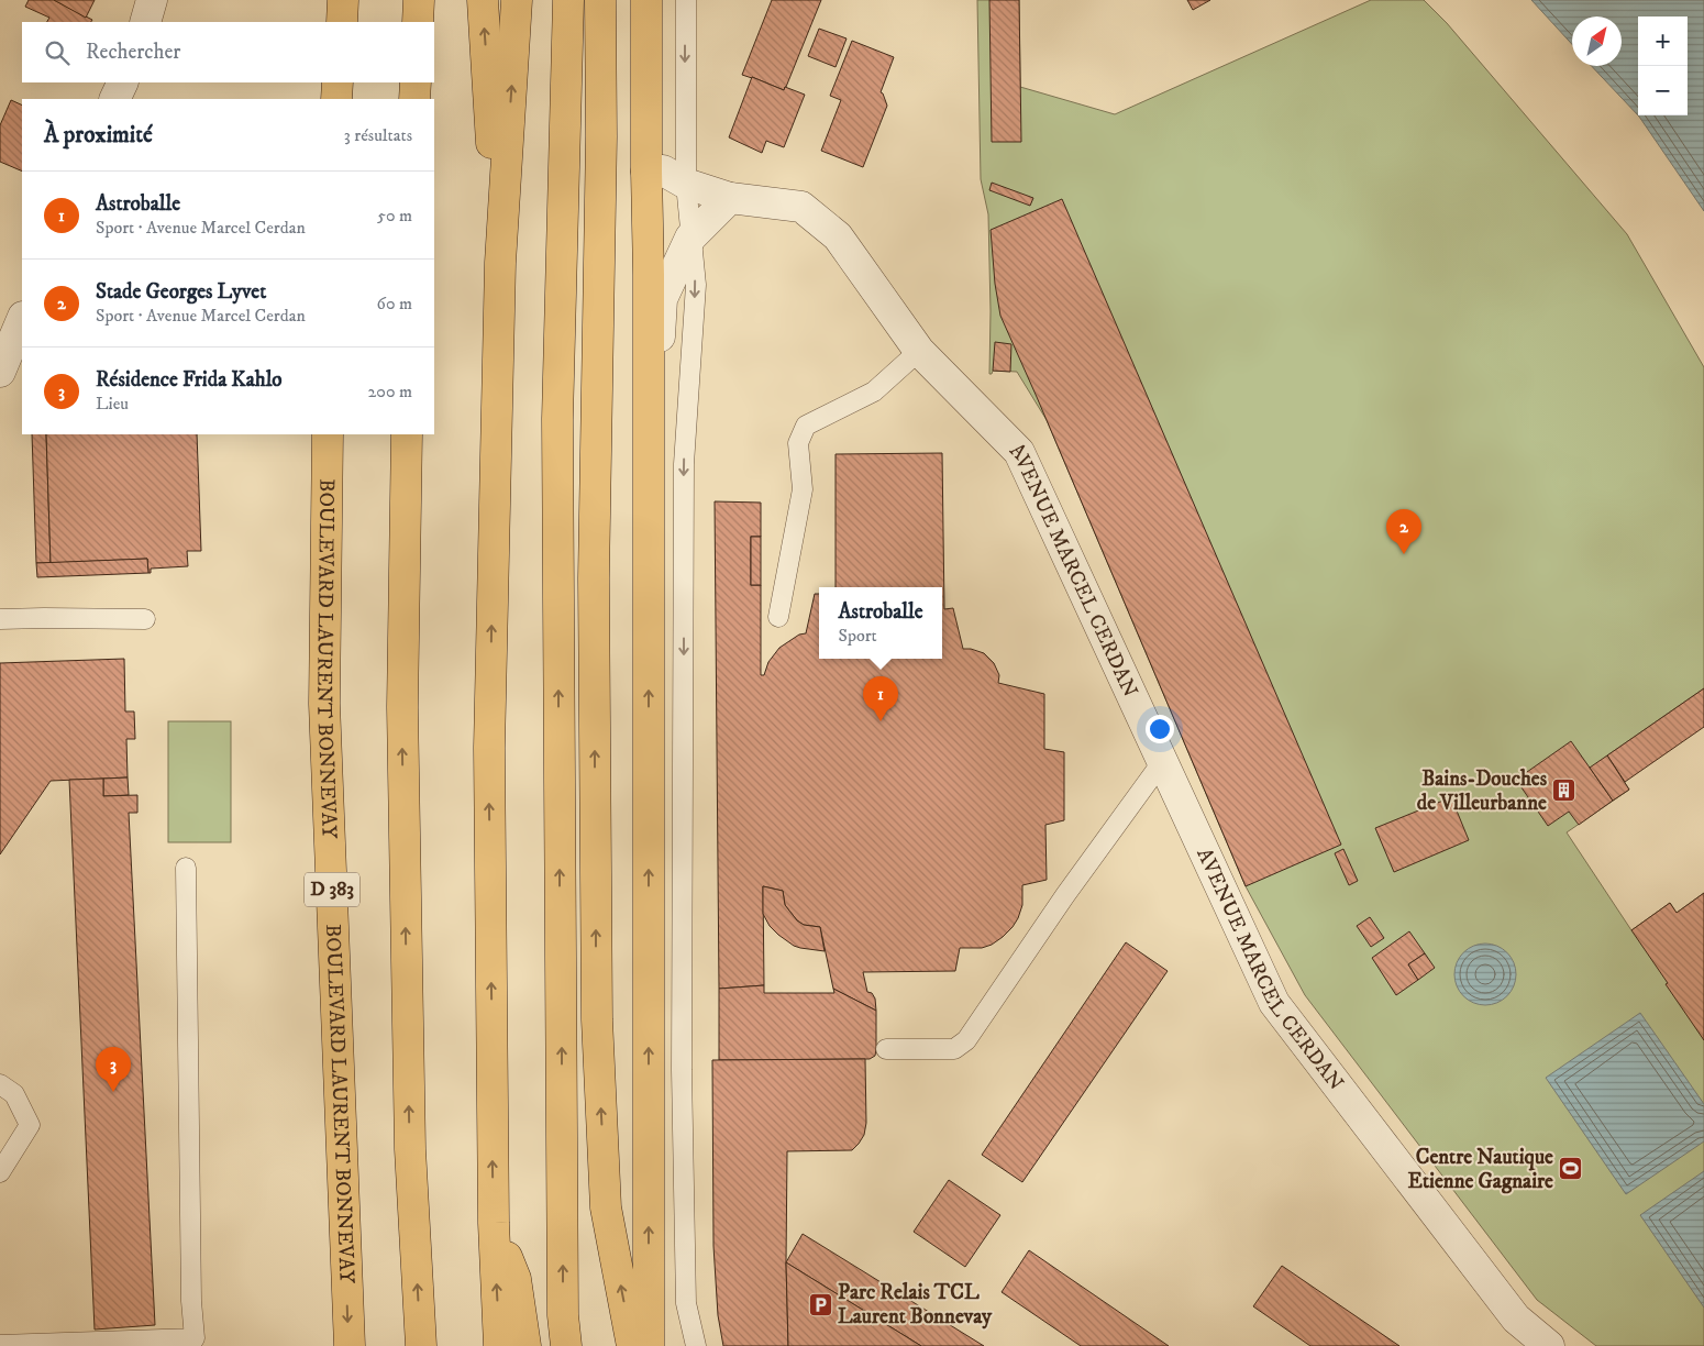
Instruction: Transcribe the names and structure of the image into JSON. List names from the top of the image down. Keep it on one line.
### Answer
{"streets":{"main road":["BOULEVARD LAURENT BONNEVAY","D 383"],"street":["AVENUE MARCEL CERDAN"]},"places":{"building":["Bains-Douches de Villeurbanne"],"sports":["Centre Nautique Etienne Gagnaire"],"parking":["Parc Relais TCL Laurent Bonnevay"]},"north":"top right","page":{"map_buttons":["+","−"],"search":"Rechercher","heading":["À proximité","3 résultats"],"list":[{"mark":"1","name":"Astroballe","note":"Sport · Avenue Marcel Cerdan","value":"50 m"},{"mark":"2","name":"Stade Georges Lyvet","note":"Sport · Avenue Marcel Cerdan","value":"60 m"},{"mark":"3","name":"Résidence Frida Kahlo","note":"Lieu","value":"200 m"}],"pins":["2","1","3"],"popup":["Astroballe","Sport"]}}
